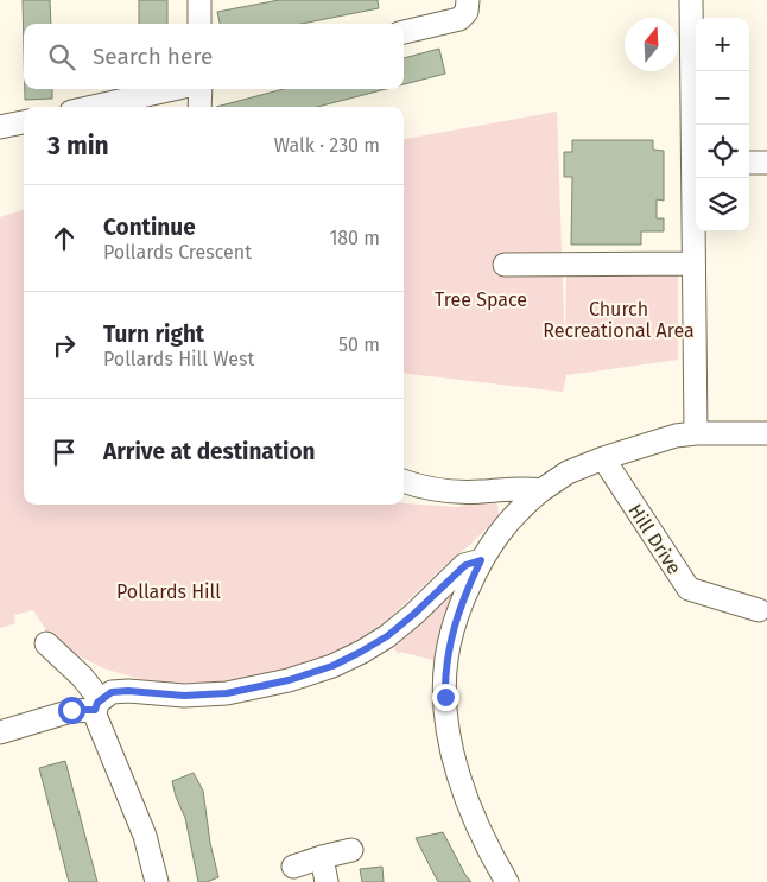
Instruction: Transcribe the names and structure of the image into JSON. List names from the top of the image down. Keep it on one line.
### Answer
{"streets":{"street":["Hill Drive"]},"parks":["Tree Space","Church Recreational Area","Pollards Hill"],"north":"top","page":{"map_buttons":["+","−"],"search":"Search here","heading":["3 min","Walk · 230 m"],"list":[["Continue","Pollards Crescent","180 m"],["Turn right","Pollards Hill West","50 m"],"Arrive at destination"]}}
